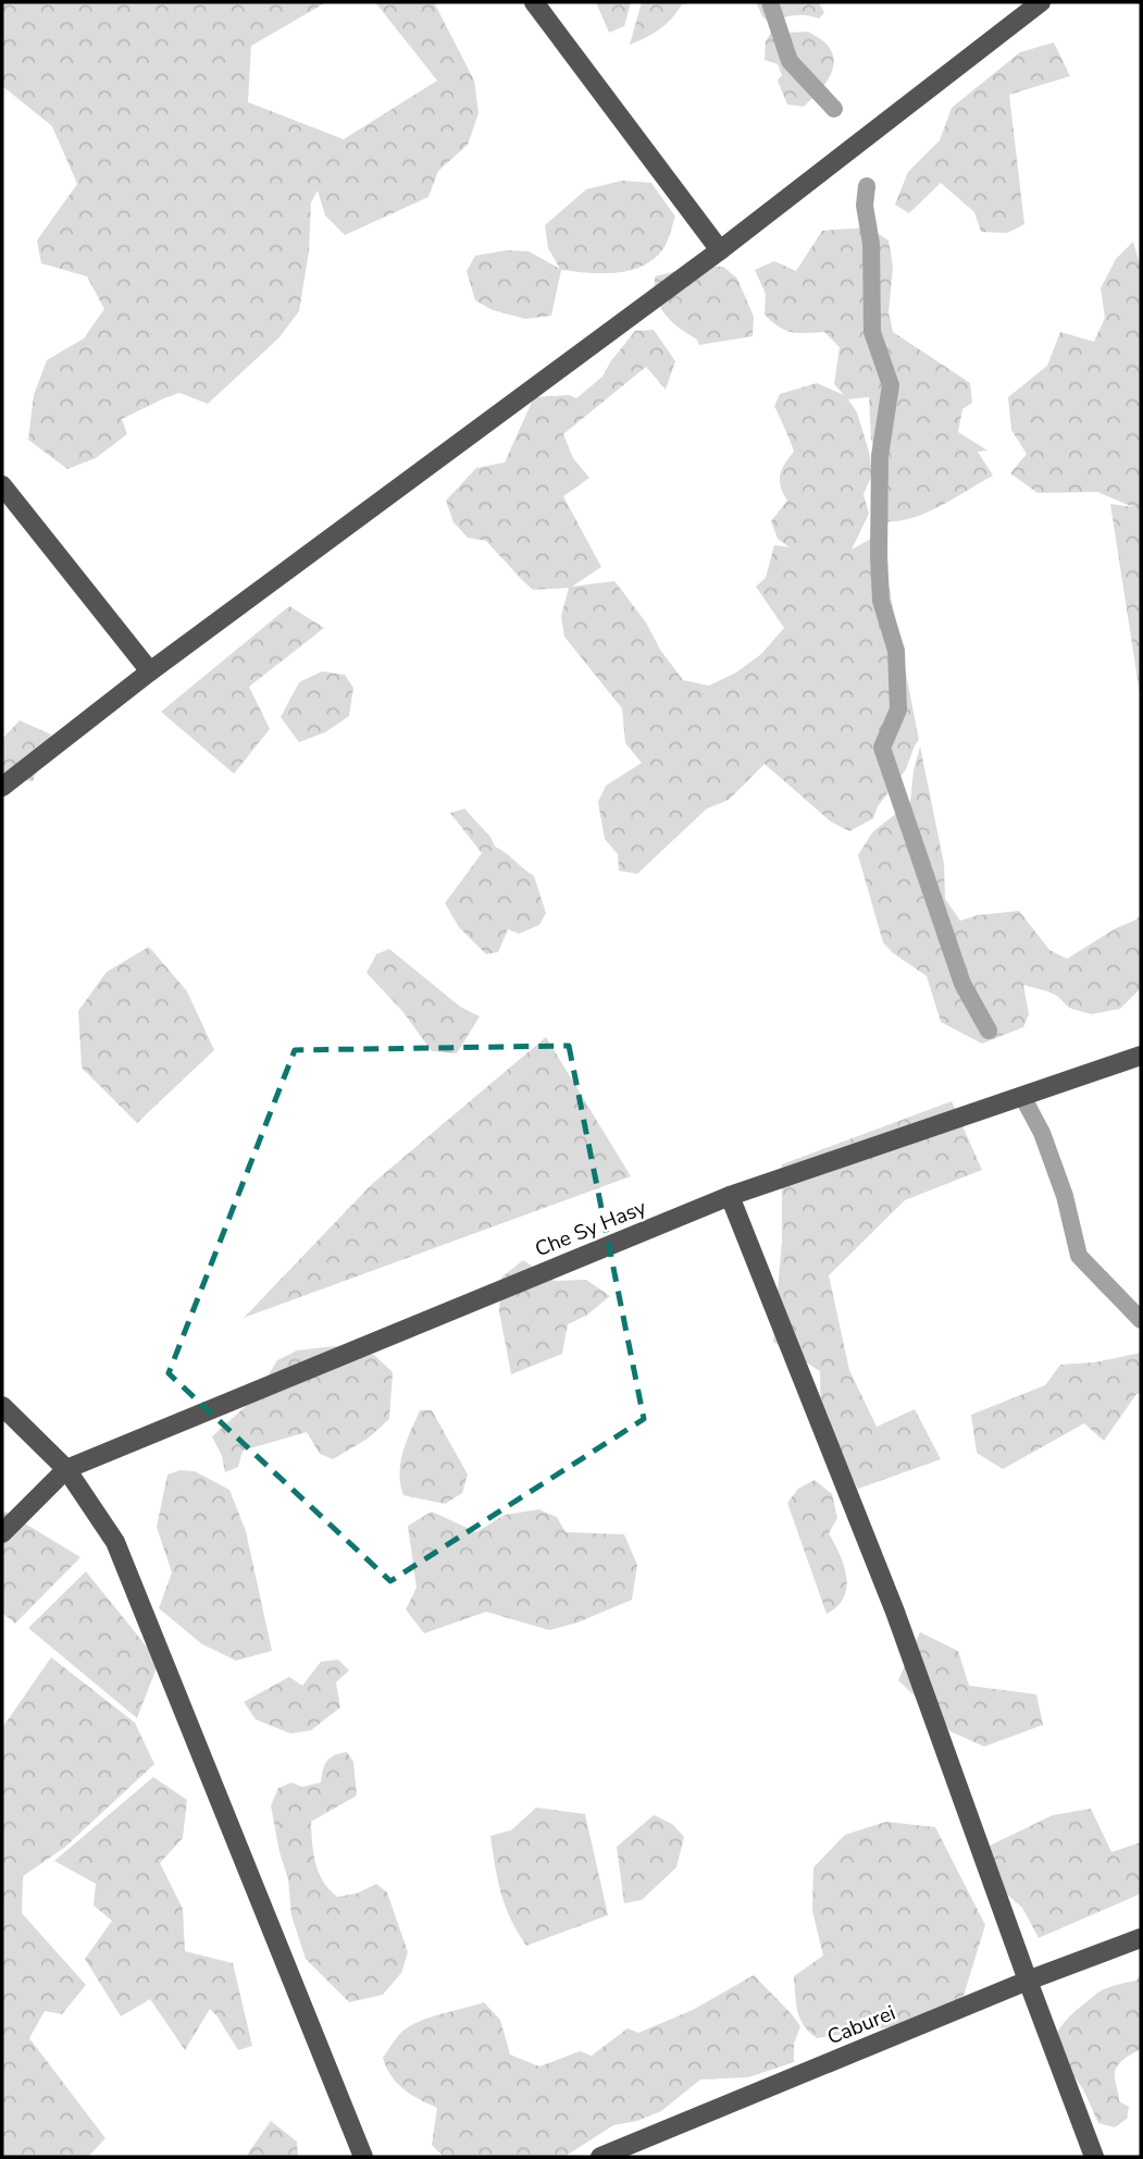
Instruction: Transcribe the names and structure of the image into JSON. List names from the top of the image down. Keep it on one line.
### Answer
{"streets":{"street":["Che Sy Hasy","Caburei"]}}
